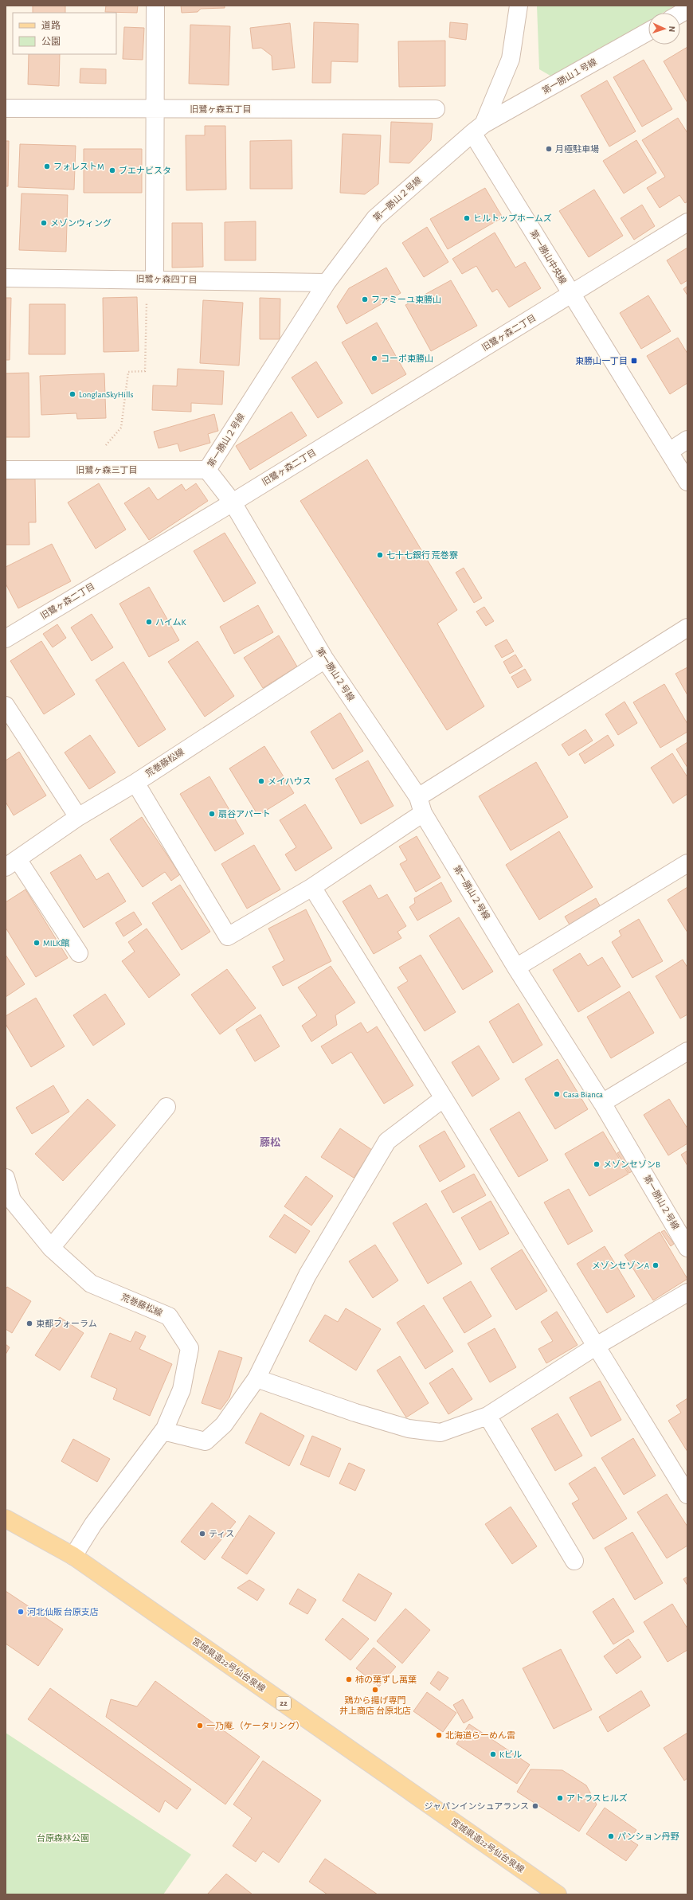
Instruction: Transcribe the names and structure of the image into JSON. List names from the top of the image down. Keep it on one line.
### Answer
{"streets":{"main road":["宮城県道22号仙台泉線","22"],"street":["第一勝山１号線","旧鷺ヶ森五丁目","第一勝山２号線","第一勝山中央線","旧鷺ヶ森四丁目","旧鷺ヶ森二丁目","旧鷺ヶ森三丁目","荒巻藤松線"]},"crossings":[["第一勝山１号線","第一勝山２号線"],["第一勝山１号線","第一勝山中央線"],["第一勝山２号線","第一勝山中央線"],["第一勝山２号線","旧鷺ヶ森四丁目"],["第一勝山２号線","旧鷺ヶ森二丁目"],["第一勝山２号線","旧鷺ヶ森三丁目"],["第一勝山２号線","荒巻藤松線"],["第一勝山中央線","旧鷺ヶ森二丁目"],["荒巻藤松線","宮城県道22号仙台泉線"]],"districts":["藤松"],"parks":["台原森林公園"],"places":{"other":["月極駐車場","フォレストM","ブエナビスタ","ヒルトップホームズ","メゾンウィング","ファミーユ東勝山","コーポ東勝山","LonglanSkyHills","七十七銀行 荒巻寮","ハイムK","メイハウス","扇谷アパート","MILK館","Casa Bianca","メゾンセゾンB","メゾンセゾンA","東都フォーラム","ティス","河北仙販 台原支店","柿の葉ずし萬葉","鶏から揚げ専門 井上商店 台原北店","一乃庵.（ケータリング）","北海道らーめん雷","Kビル","アトラスヒルズ","ジャパンインシュアランス","パンション丹野"],"transit":["東勝山一丁目"]},"legend":["道路","公園"],"north":"right"}
